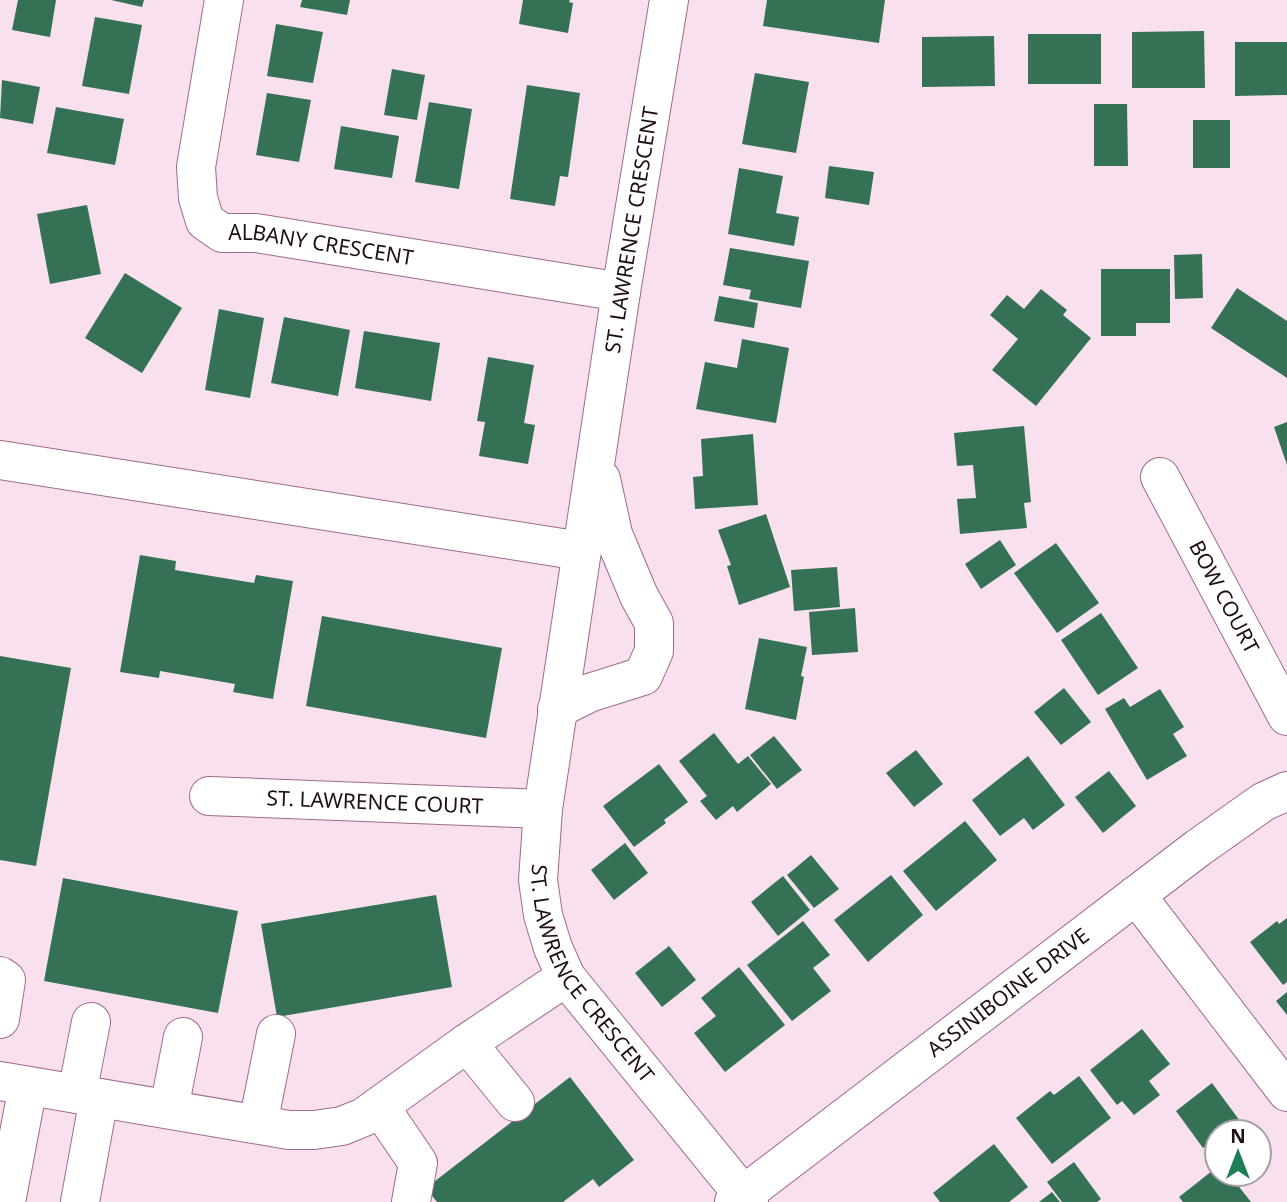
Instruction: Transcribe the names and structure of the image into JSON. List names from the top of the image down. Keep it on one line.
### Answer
{"streets":{"street":["ST. LAWRENCE CRESCENT","ALBANY CRESCENT","BOW COURT","ST. LAWRENCE COURT","ASSINIBOINE DRIVE"]},"crossings":[["ST. LAWRENCE CRESCENT","ALBANY CRESCENT"],["ST. LAWRENCE CRESCENT","ST. LAWRENCE COURT"],["ST. LAWRENCE CRESCENT","ASSINIBOINE DRIVE"]],"north":"top"}
